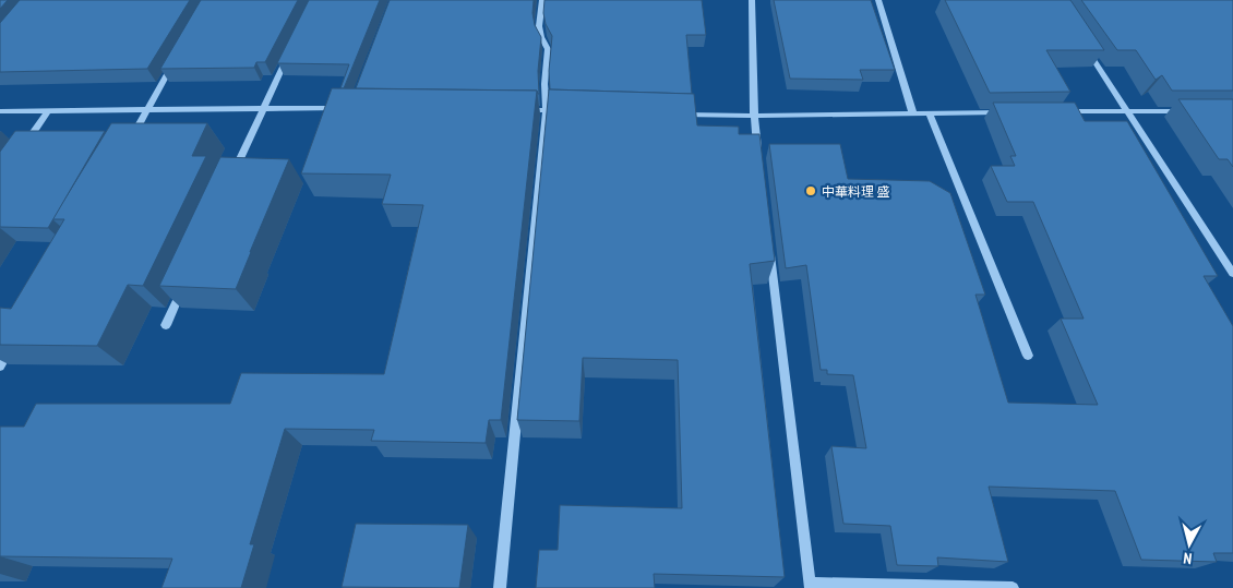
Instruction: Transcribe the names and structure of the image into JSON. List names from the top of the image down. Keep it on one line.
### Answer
{"places":["中華料理 盛"],"north":"bottom"}
